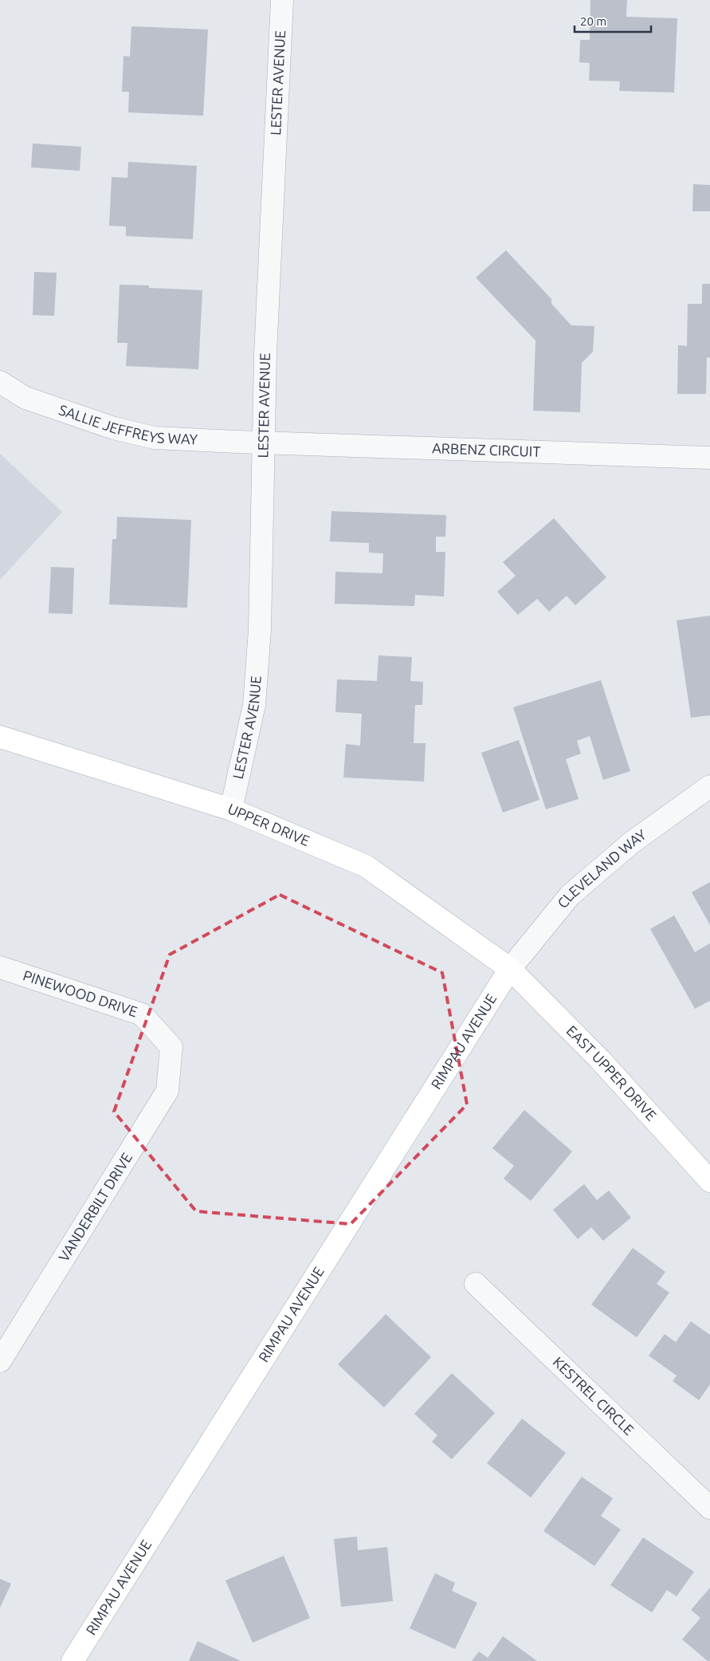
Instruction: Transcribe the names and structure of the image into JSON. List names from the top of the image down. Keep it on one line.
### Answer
{"streets":{"main road":["UPPER DRIVE","RIMPAU AVENUE","EAST UPPER DRIVE"],"street":["LESTER AVENUE","SALLIE JEFFREYS WAY","ARBENZ CIRCUIT","CLEVELAND WAY","PINEWOOD DRIVE","VANDERBILT DRIVE","KESTREL CIRCLE"]},"crossings":[["LESTER AVENUE","SALLIE JEFFREYS WAY"],["LESTER AVENUE","ARBENZ CIRCUIT"],["LESTER AVENUE","UPPER DRIVE"],["SALLIE JEFFREYS WAY","ARBENZ CIRCUIT"],["UPPER DRIVE","CLEVELAND WAY"],["UPPER DRIVE","RIMPAU AVENUE"],["UPPER DRIVE","EAST UPPER DRIVE"],["CLEVELAND WAY","RIMPAU AVENUE"],["CLEVELAND WAY","EAST UPPER DRIVE"],["PINEWOOD DRIVE","VANDERBILT DRIVE"],["RIMPAU AVENUE","EAST UPPER DRIVE"]],"scale_bar":"20 m"}
